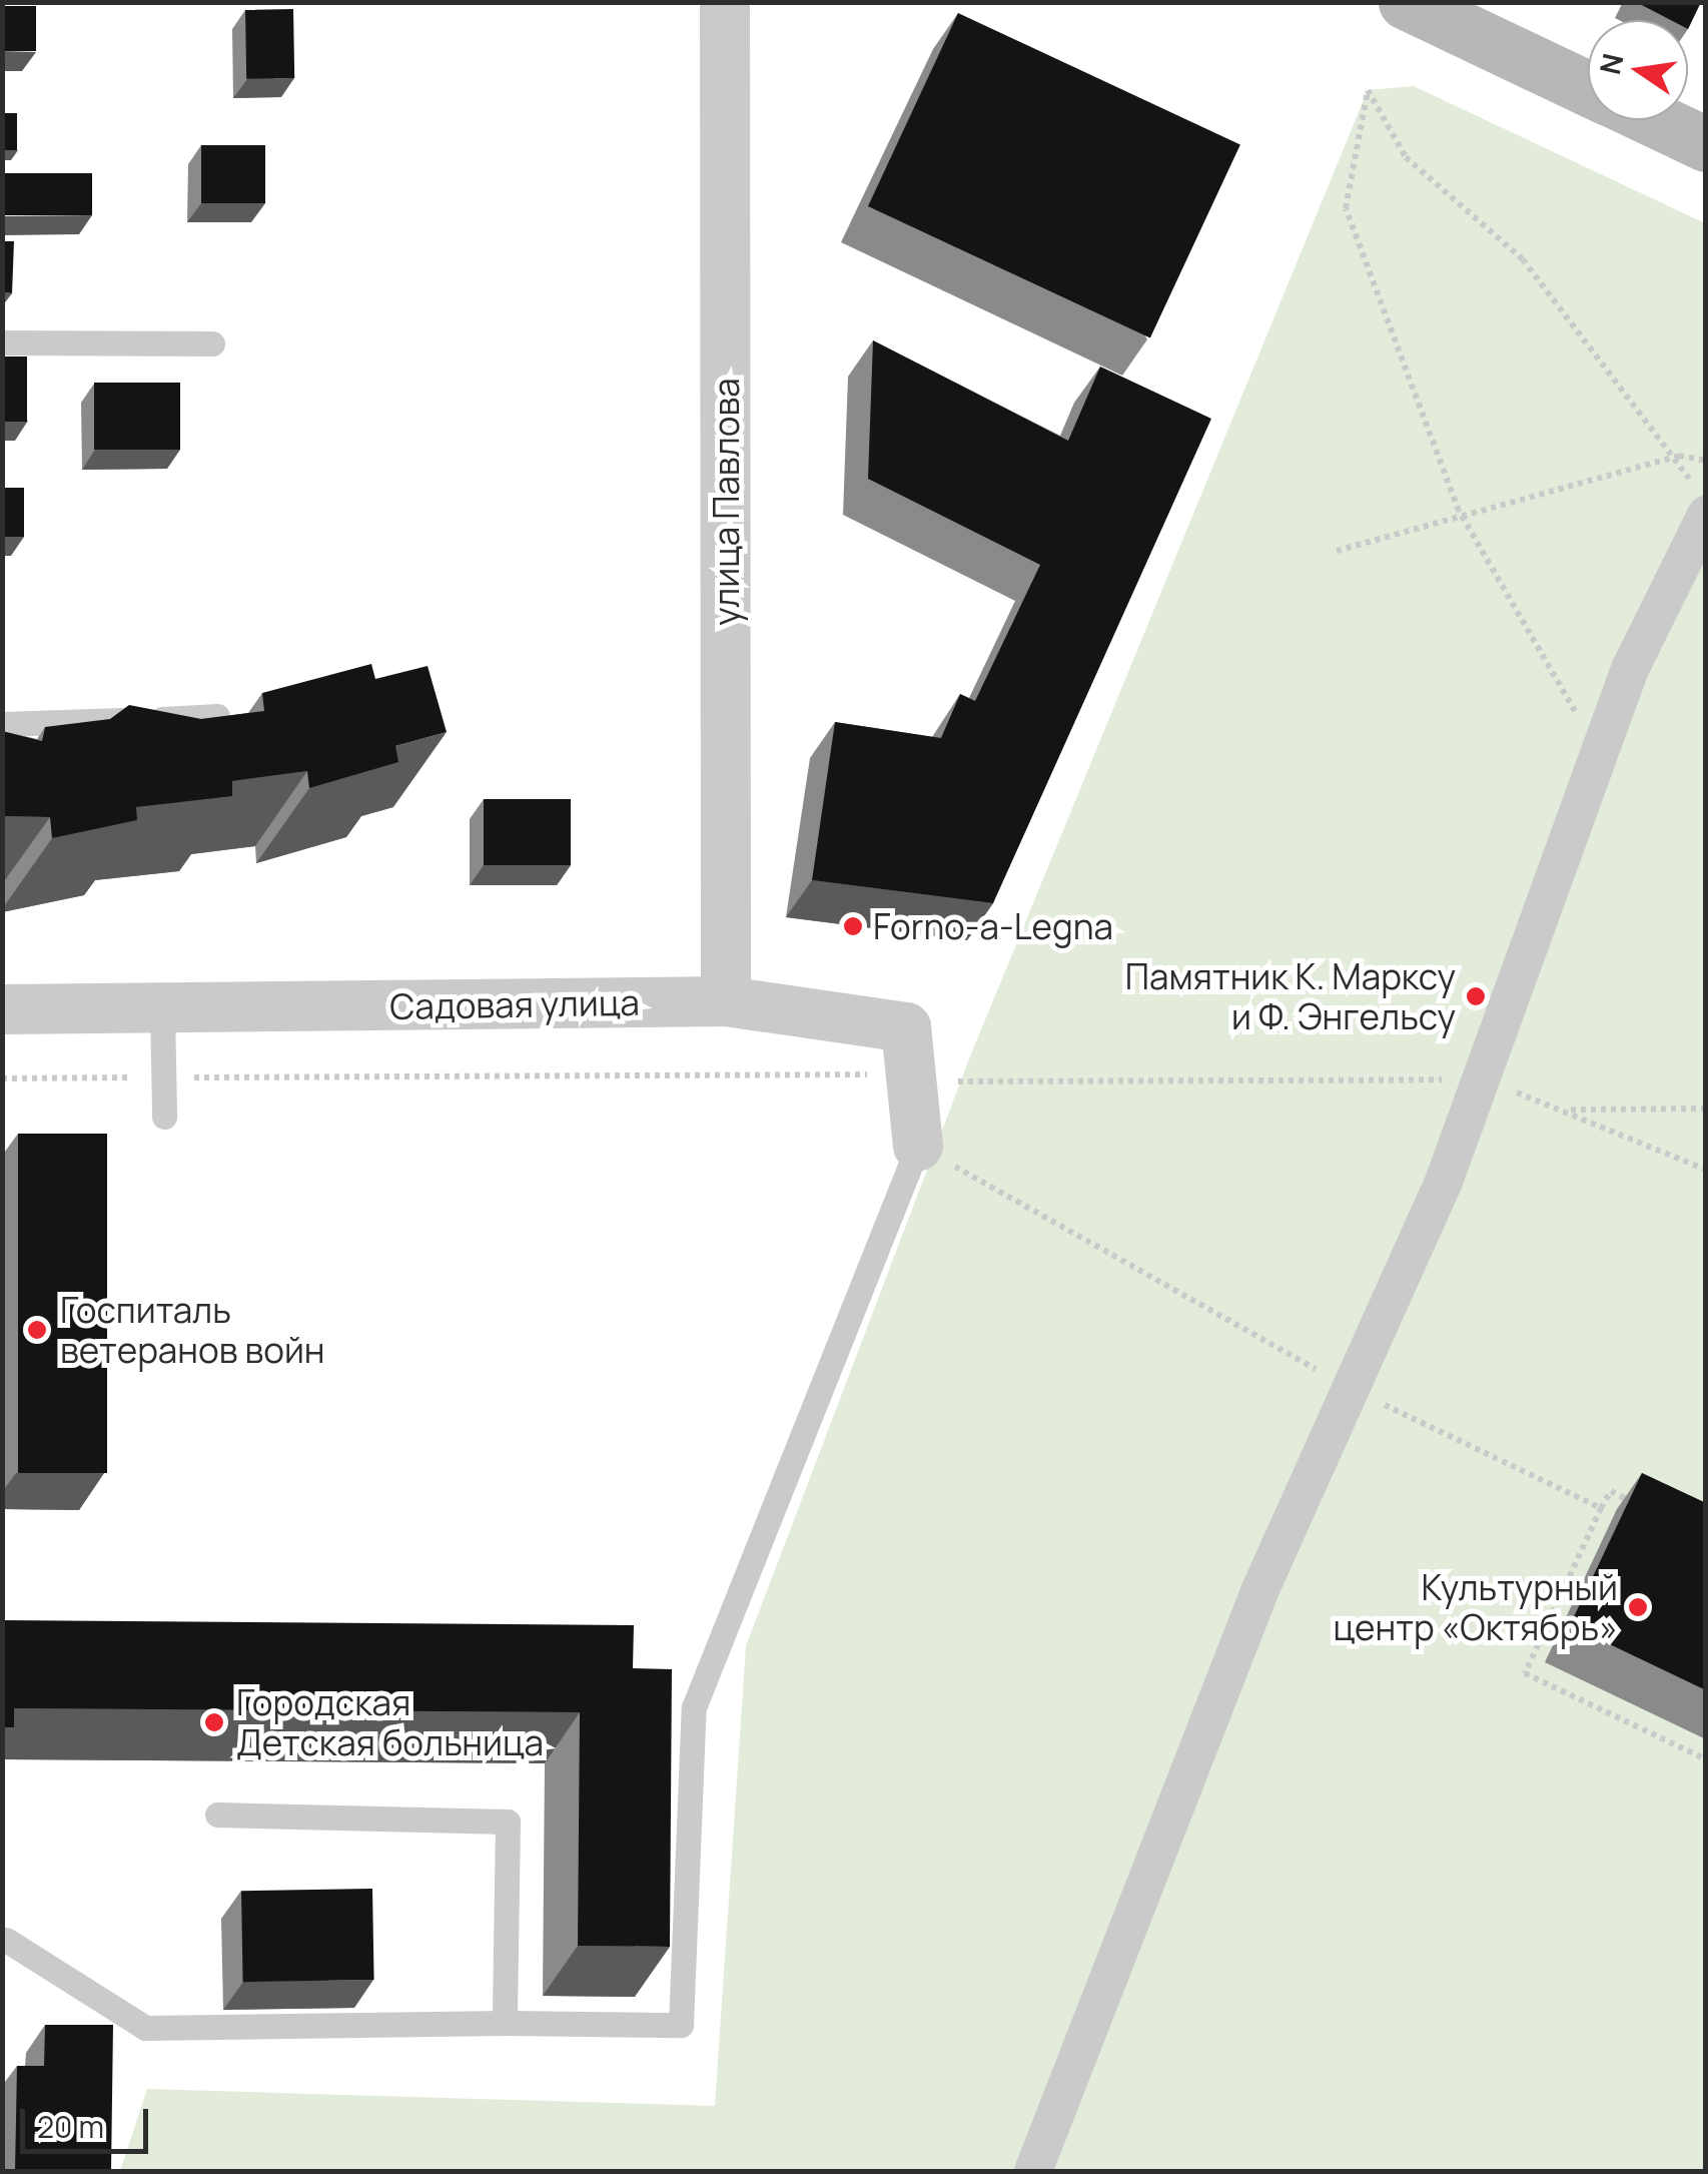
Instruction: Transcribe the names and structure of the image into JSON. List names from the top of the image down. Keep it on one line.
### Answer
{"streets":{"street":["улица Павлова","Садовая улица"]},"crossings":[["улица Павлова","Садовая улица"]],"places":["Forno-a-Legna","Памятник К. Марксу и Ф. Энгельсу","Госпиталь ветеранов войн","Культурный центр «Октябрь»","Городская Детская больница"],"scale_bar":"20 m","north":"left"}
